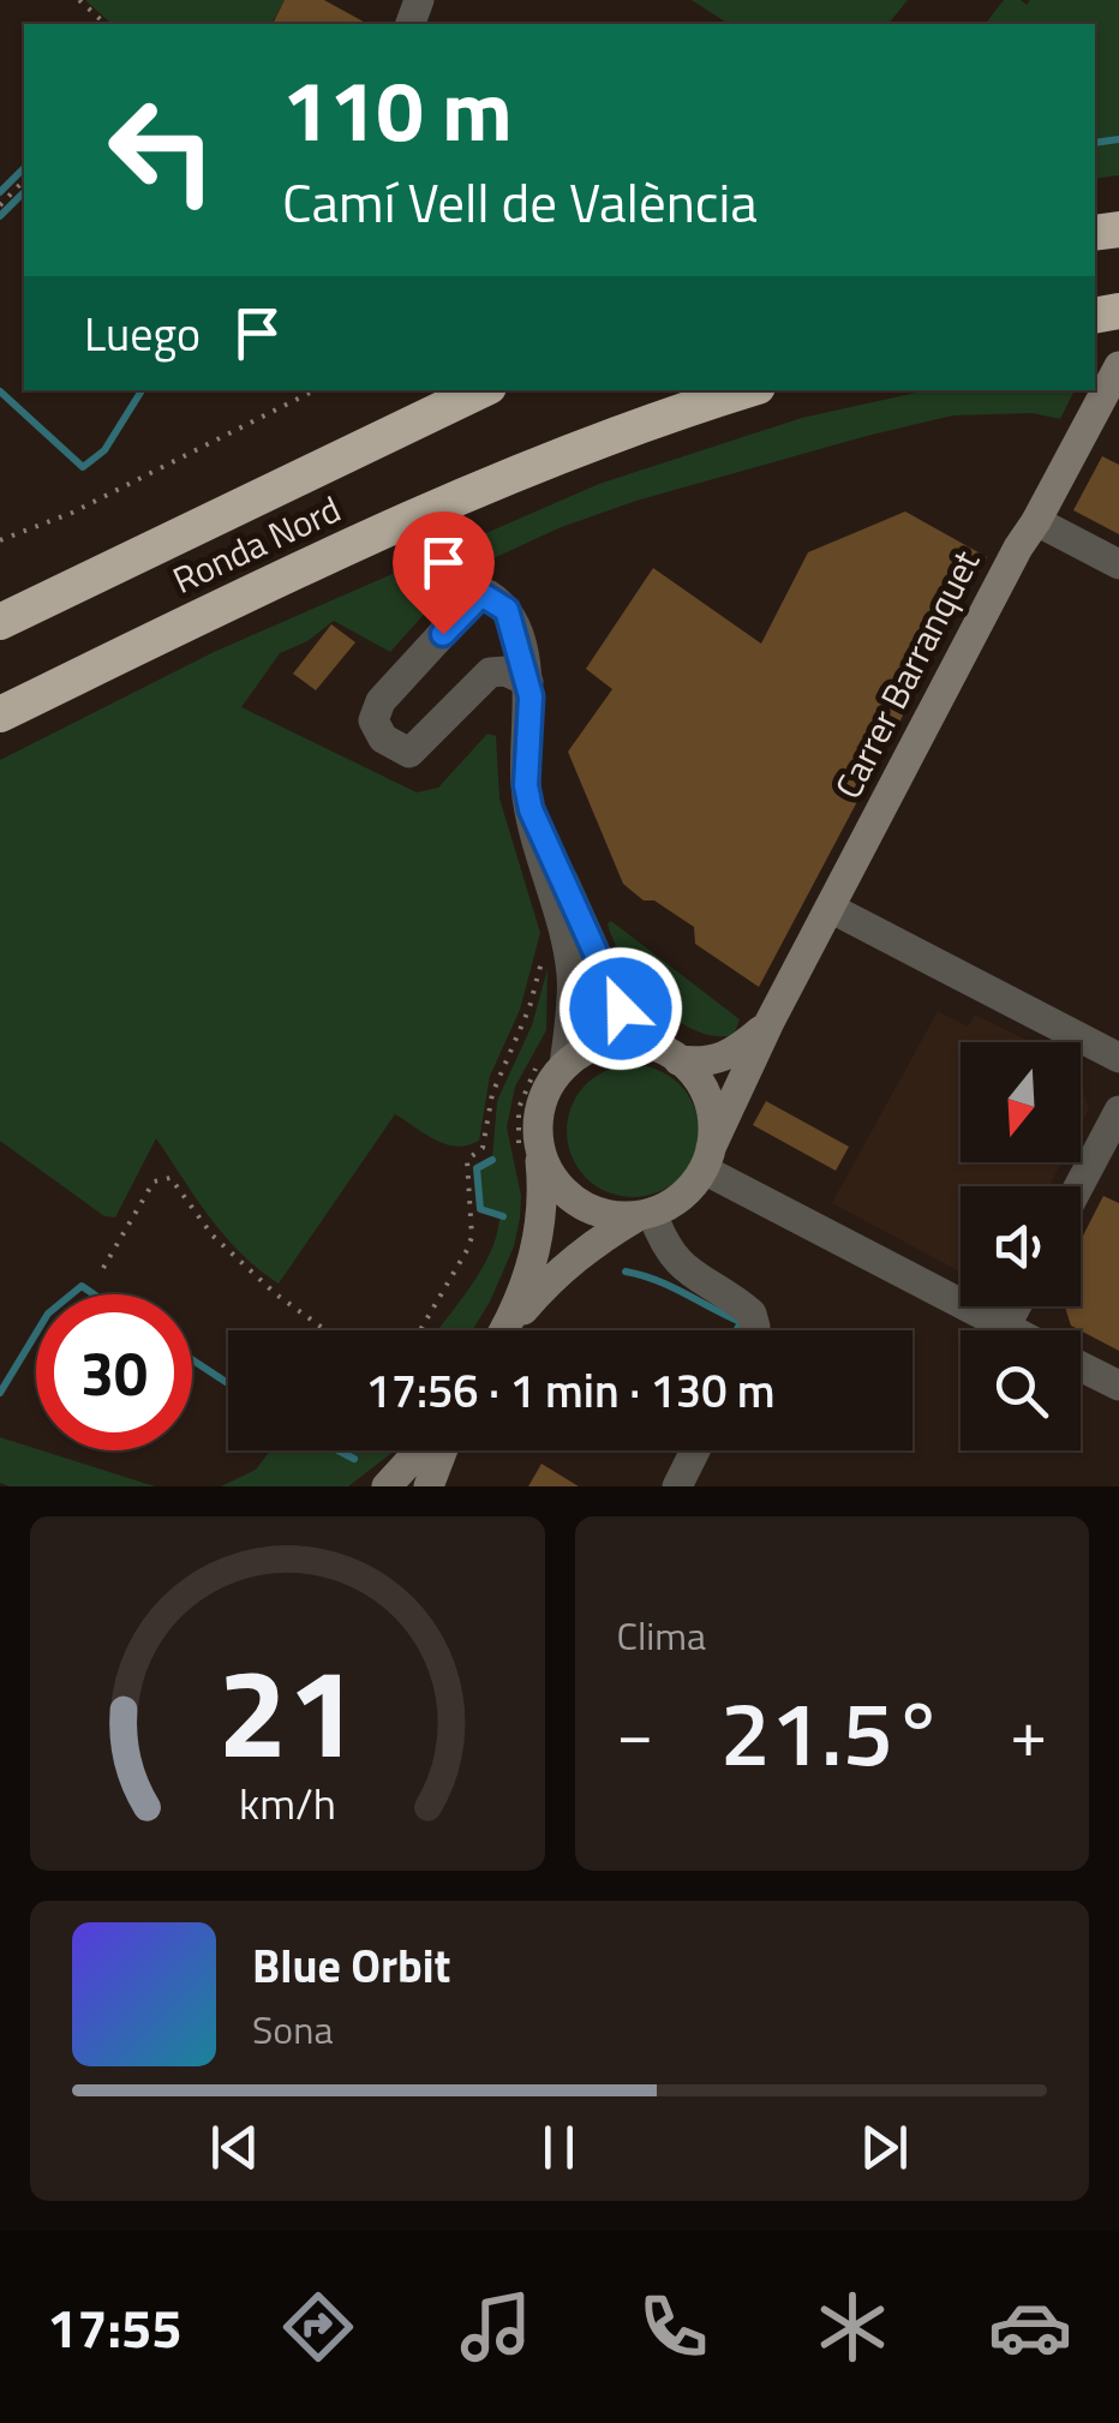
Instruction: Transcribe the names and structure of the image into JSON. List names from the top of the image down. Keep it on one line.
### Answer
{"streets":{"highway":["Ronda Nord"],"street":["Carrer Barranquet"]},"north":"bottom","page":{"turn":["110 m","Camí Vell de València"],"then":"Luego","limit":"30","trip":"17:56 · 1 min · 130 m","tile":"Clima","heat":["−","21.5°","+"],"song":["Blue Orbit","Sona"],"tabs":"17:55","gauge":["21","km/h"]}}
